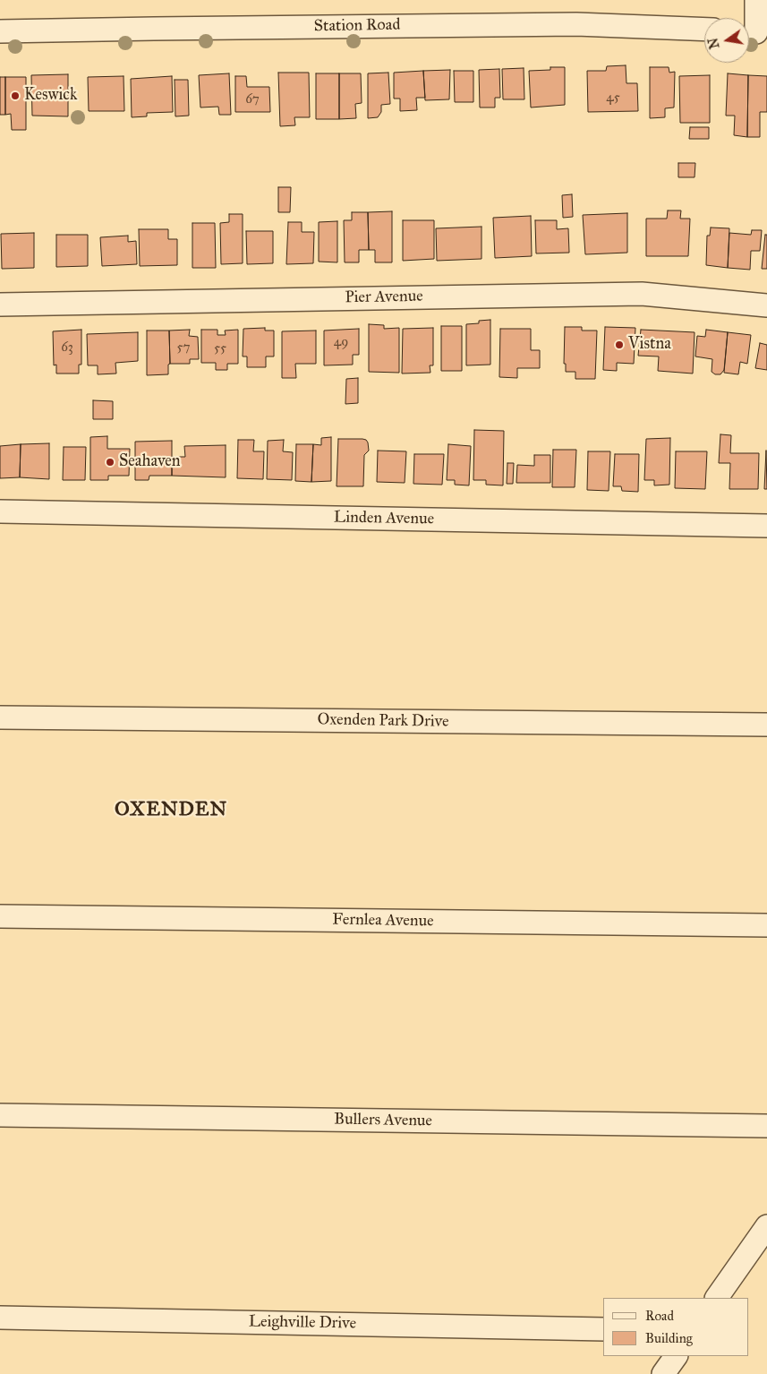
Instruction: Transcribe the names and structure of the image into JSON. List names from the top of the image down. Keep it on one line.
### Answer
{"streets":{"street":["Station Road","Pier Avenue","Linden Avenue","Oxenden Park Drive","Fernlea Avenue","Bullers Avenue","Leighville Drive"]},"districts":["OXENDEN"],"places":["Keswick","Vistna","Seahaven"],"house_numbers":["45","67","49","63","57","55"],"legend":["Road","Building"],"north":"left"}
